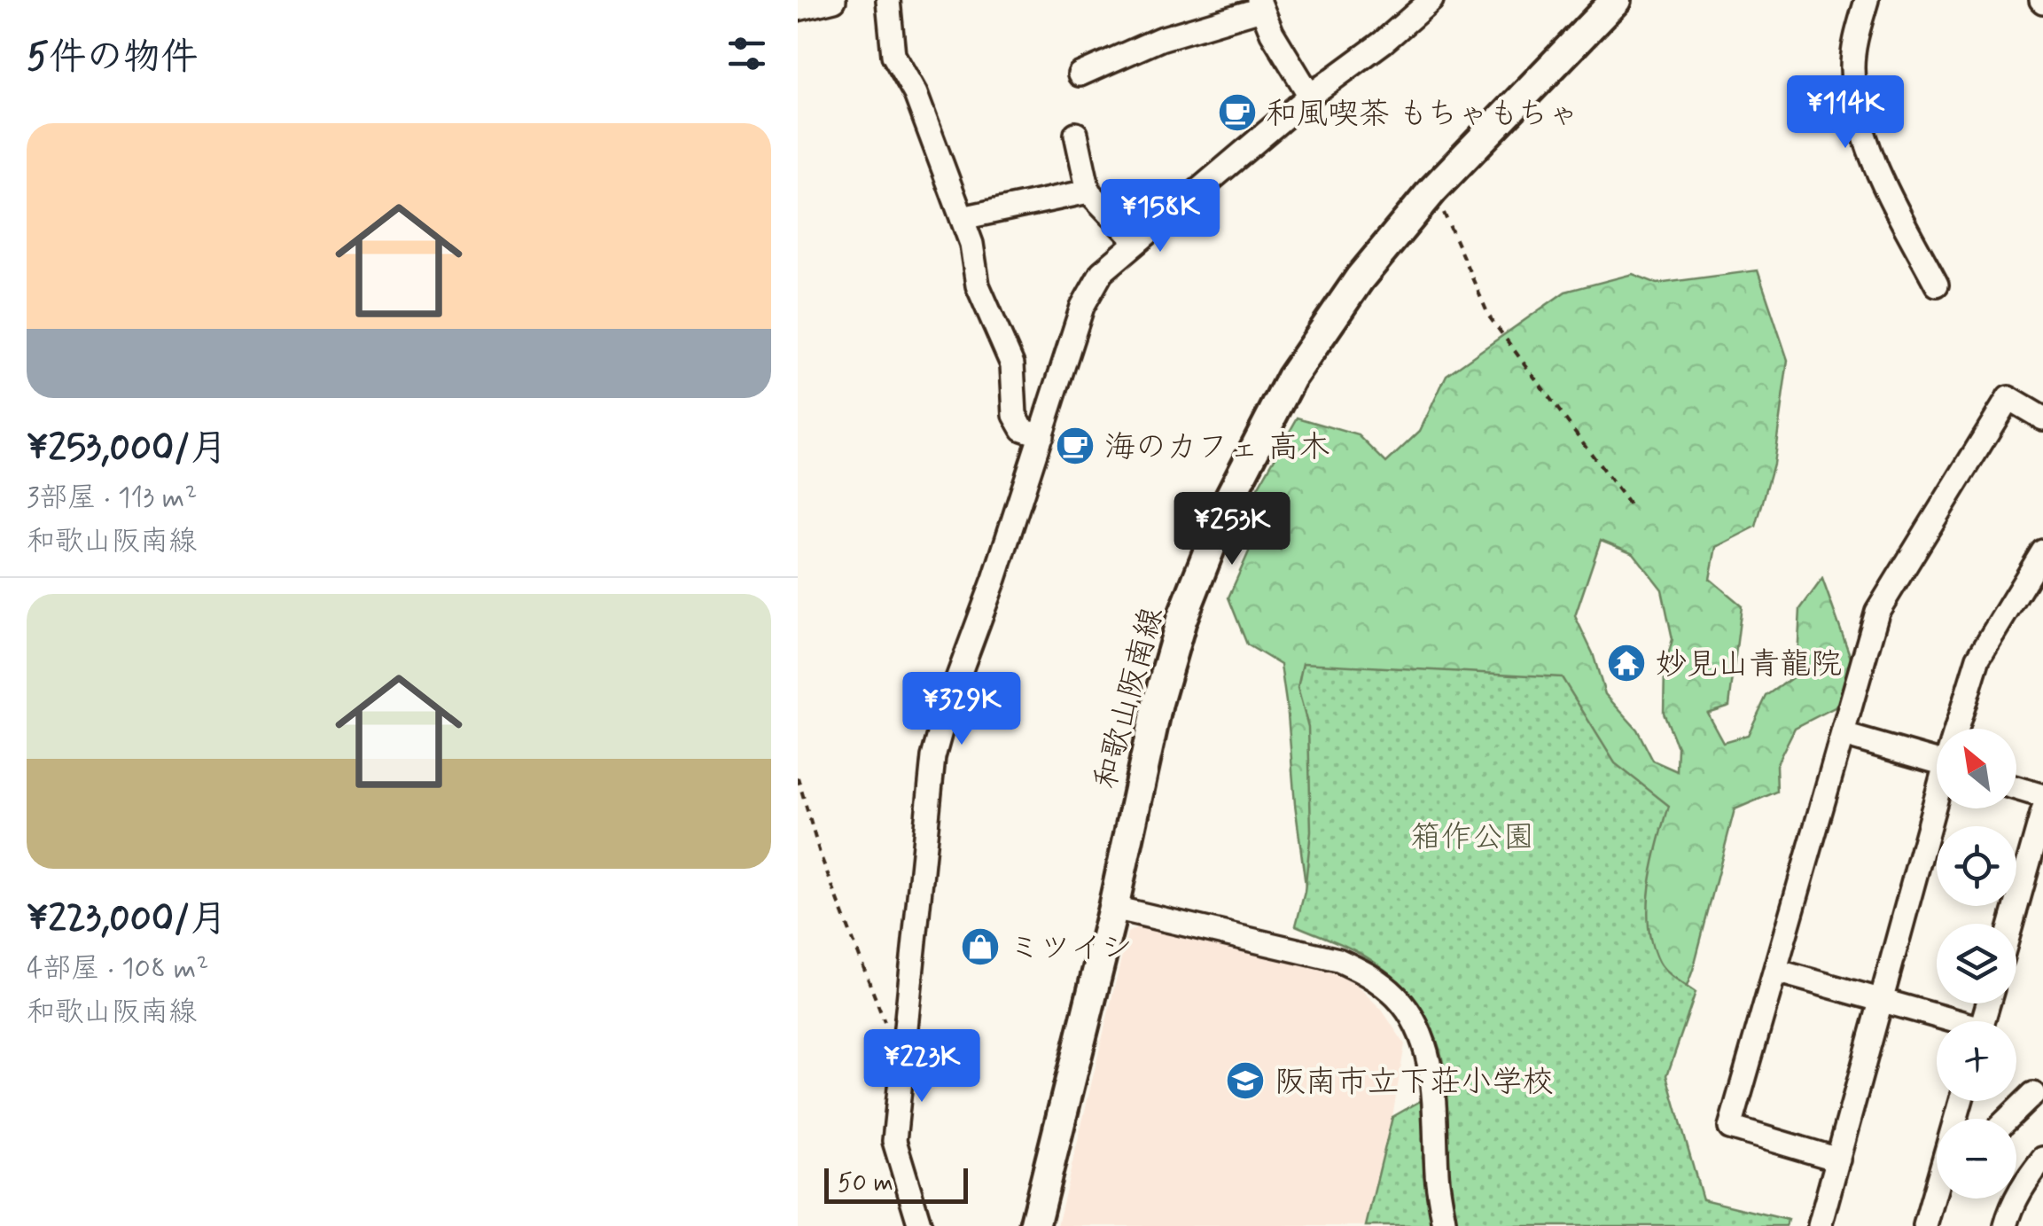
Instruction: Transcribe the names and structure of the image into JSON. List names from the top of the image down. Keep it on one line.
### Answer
{"streets":{"main road":["和歌山阪南線"]},"parks":["箱作公園"],"places":{"cafe":["和風喫茶 もちゃもちゃ","海のカフェ 高木"],"temple":["妙見山青龍院"],"shop":["ミツイシ"],"school or university":["阪南市立下荘小学校"]},"scale_bar":"50 m","north":"top left","page":{"heading":"5件の物件","price":["¥114K","¥158K","¥253K","¥329K","¥223K"],"list":[{"name":"¥253,000/月","note":"3部屋 · 113 m² · 和歌山阪南線"},{"name":"¥223,000/月","note":"4部屋 · 108 m² · 和歌山阪南線"}],"map_buttons":["+","−"],"scale":"50 m"}}
